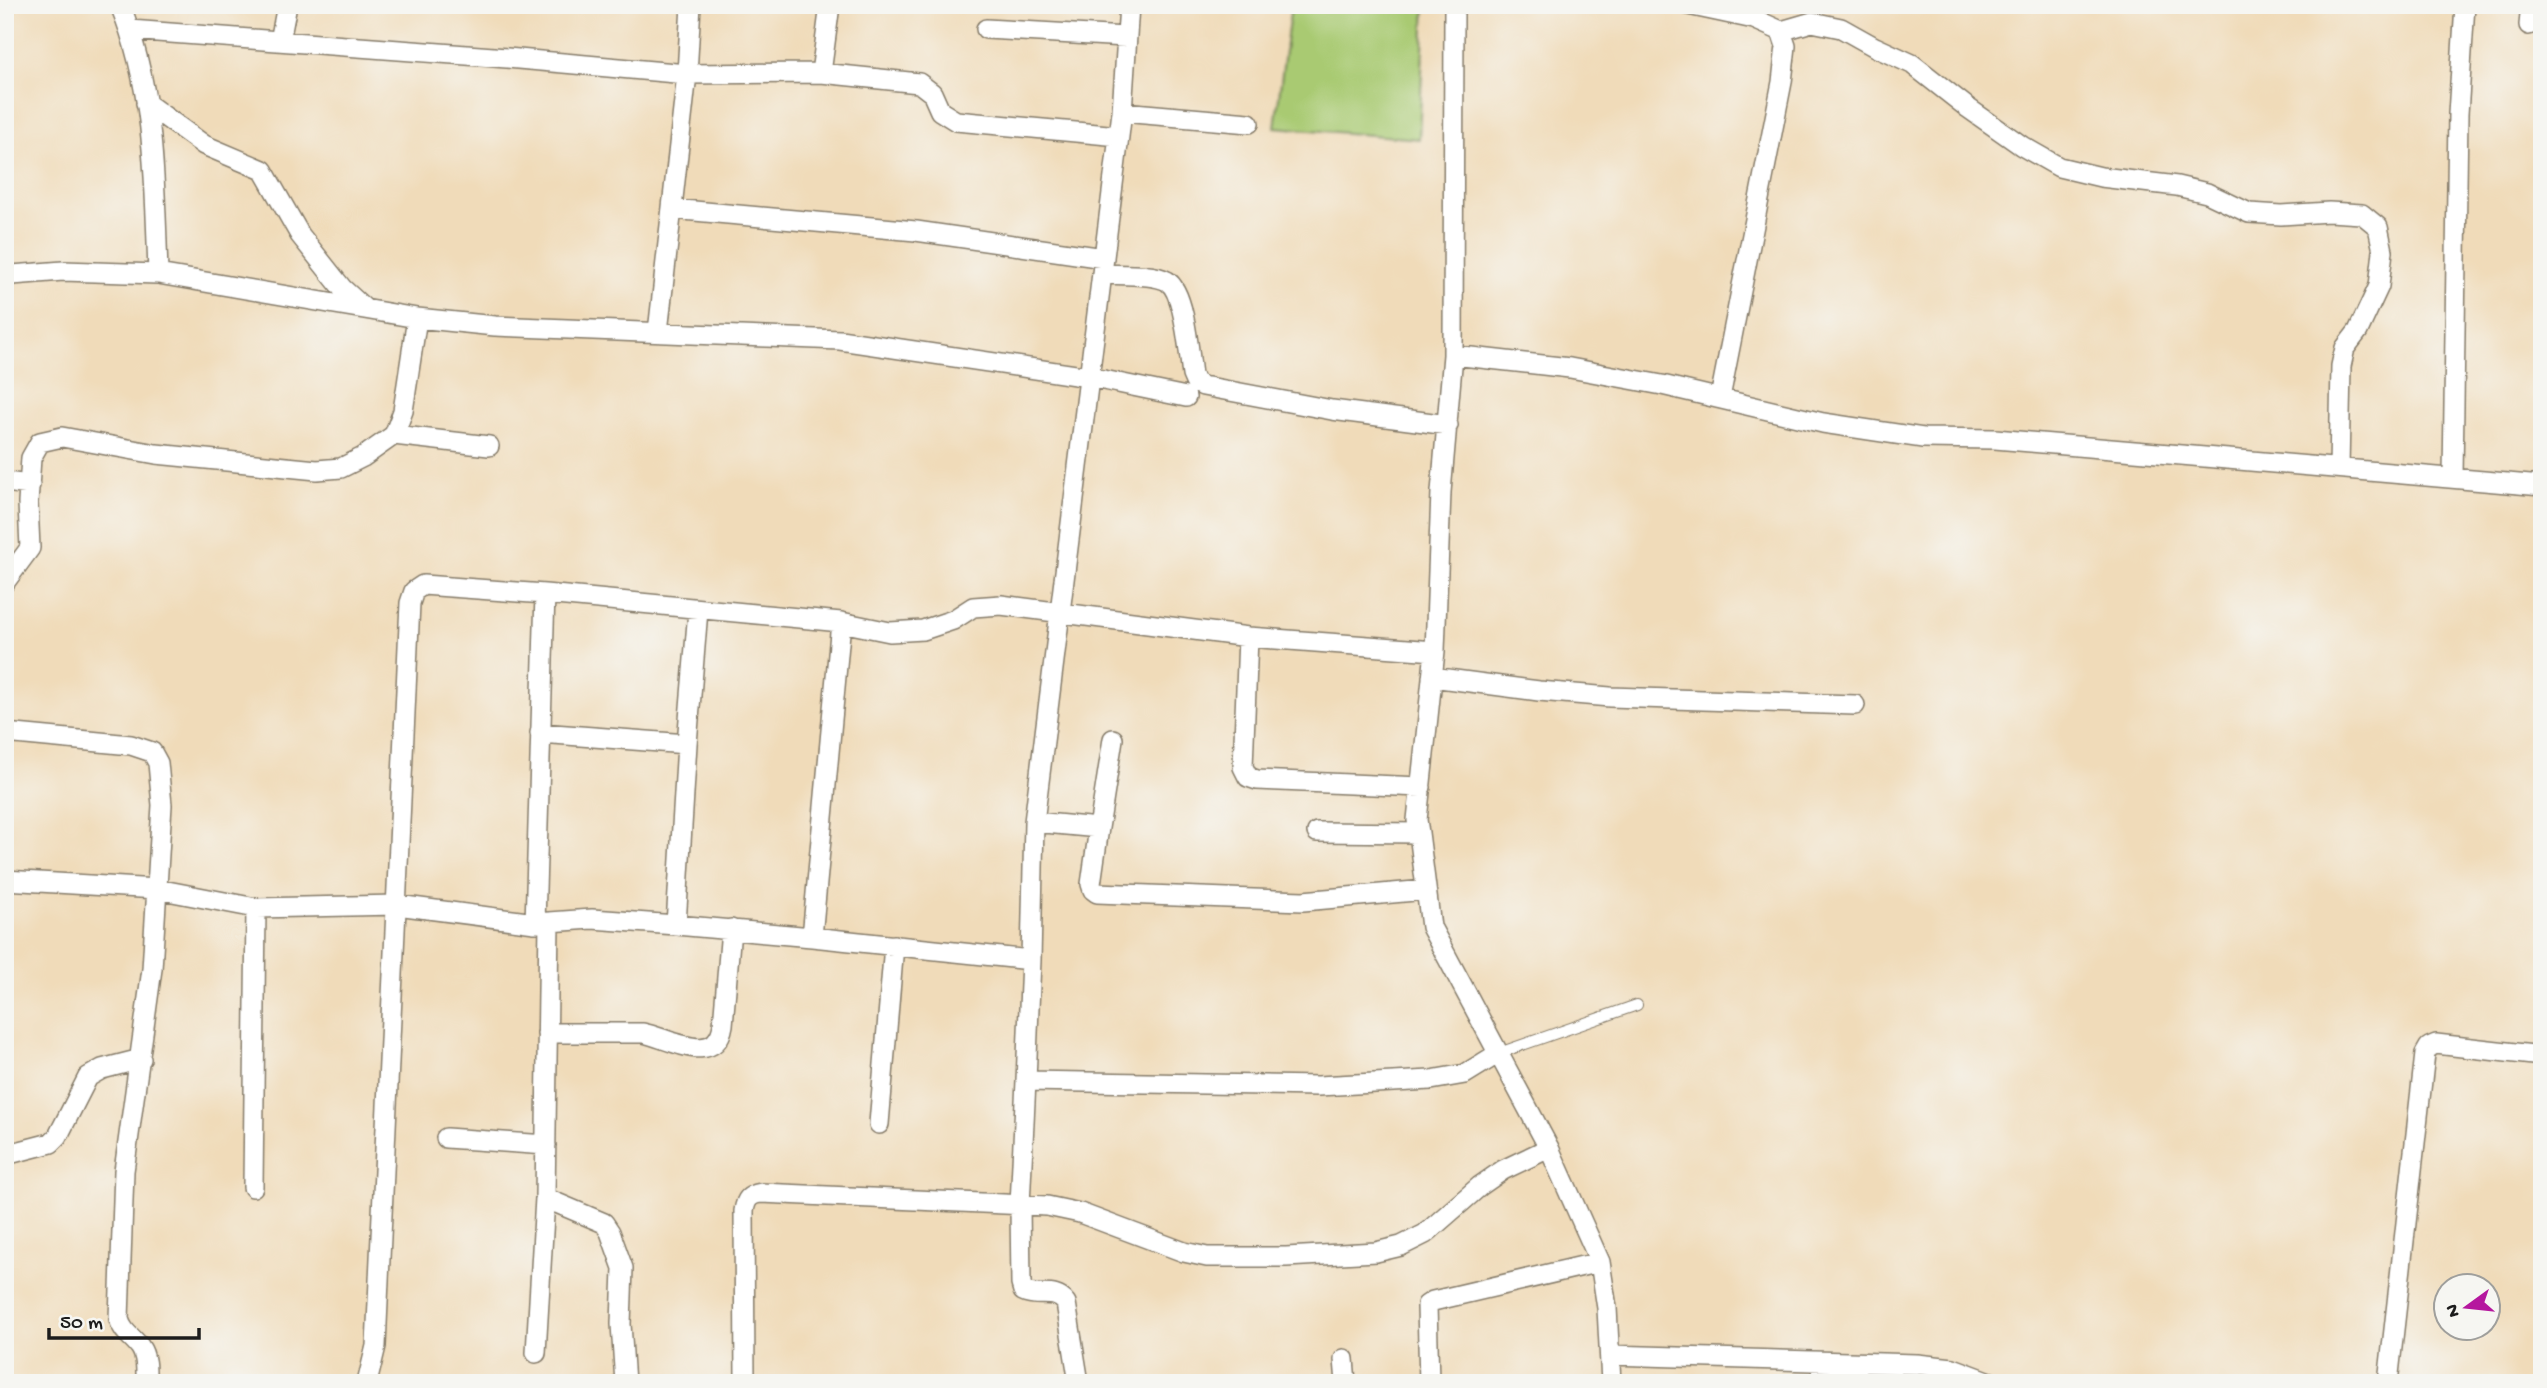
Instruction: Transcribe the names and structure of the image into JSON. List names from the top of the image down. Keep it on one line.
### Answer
{"scale_bar":"50 m","north":"left"}
